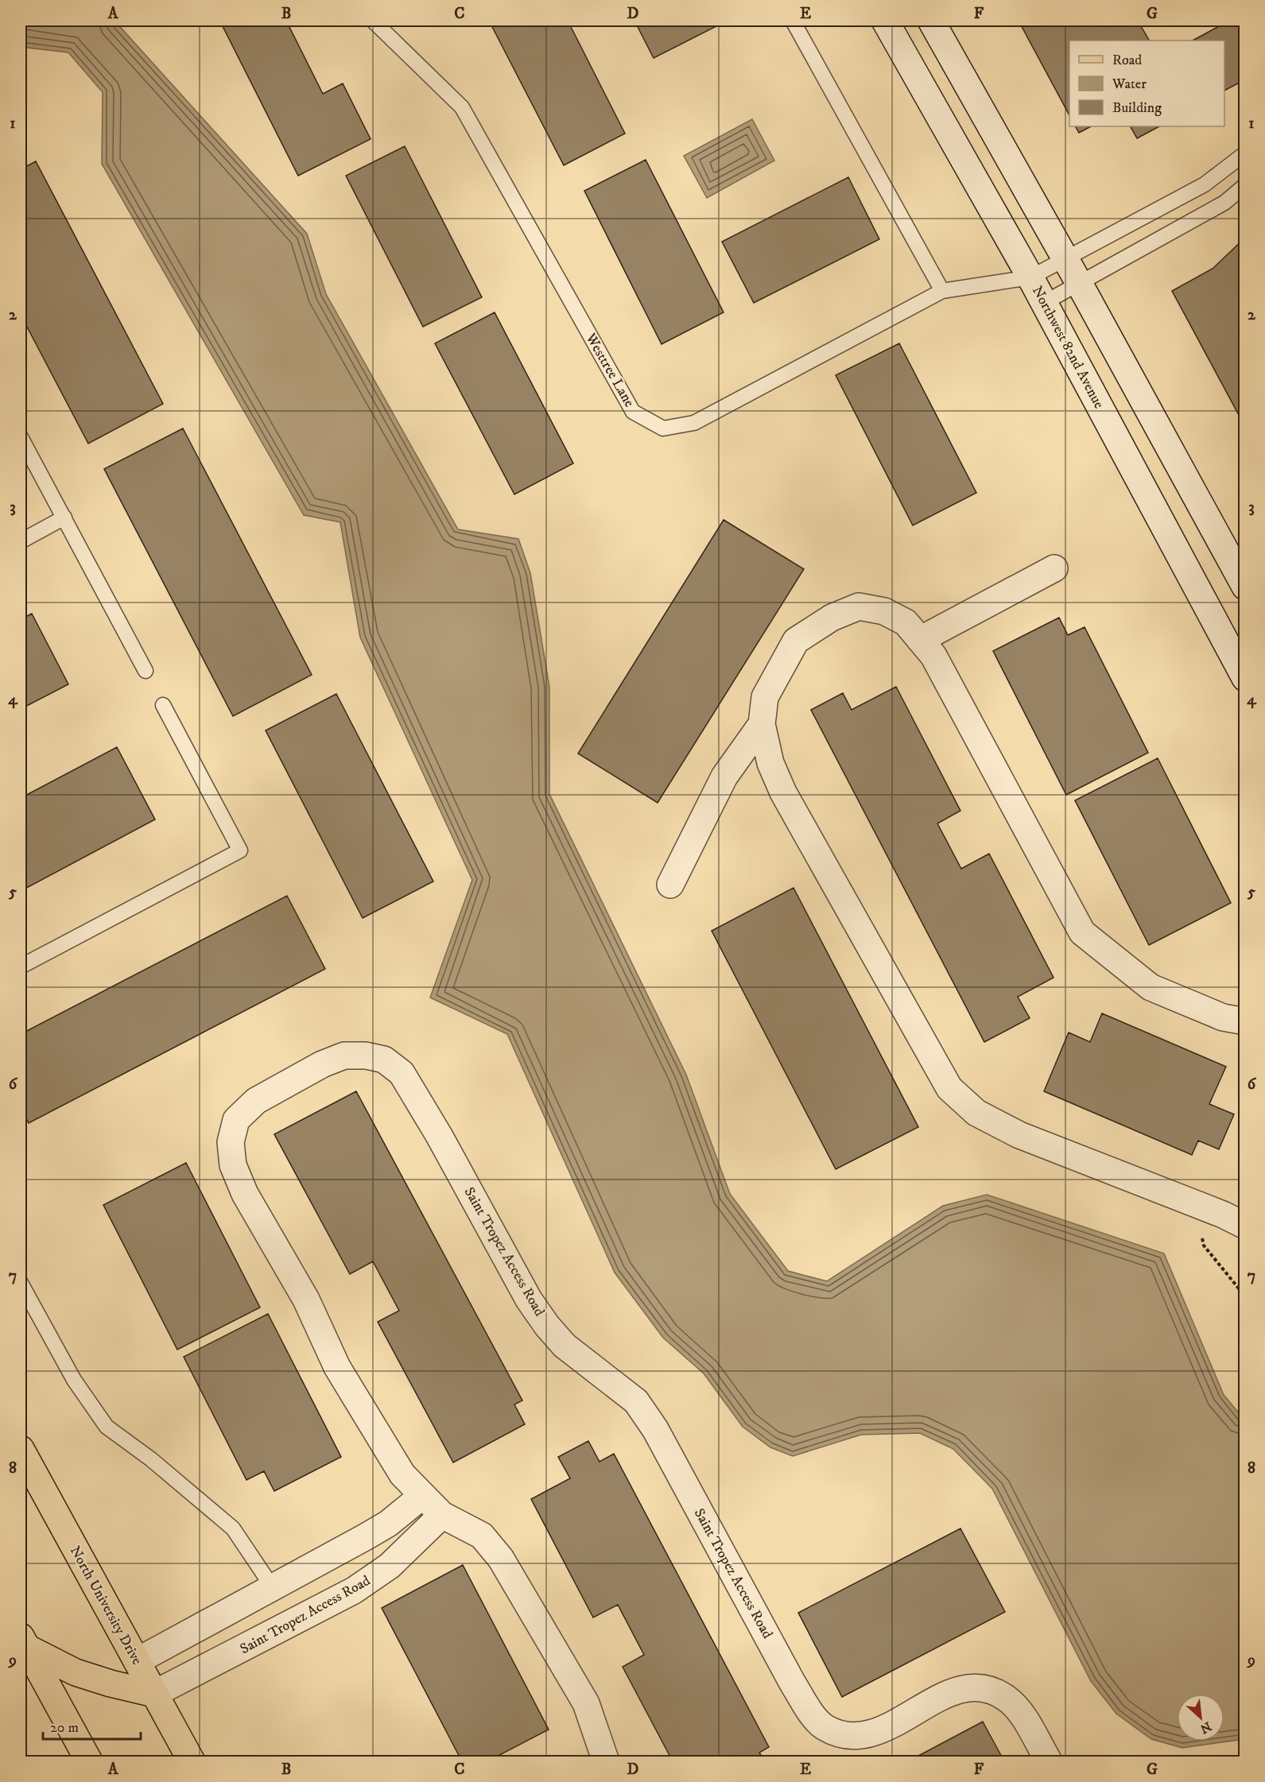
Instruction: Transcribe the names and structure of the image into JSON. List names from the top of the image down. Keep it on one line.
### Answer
{"streets":{"main road":["North University Drive"],"street":["Northwest 82nd Avenue","Saint Tropez Access Road"],"lane":["Westtree Lane"]},"crossings":[["Northwest 82nd Avenue","Westtree Lane"],["Saint Tropez Access Road","North University Drive"]],"legend":["Road","Water","Building"],"scale_bar":"20 m","north":"bottom right","grid":{"columns":["A","B","C","D","E","F","G"],"rows":["1","2","3","4","5","6","7","8","9"]}}
